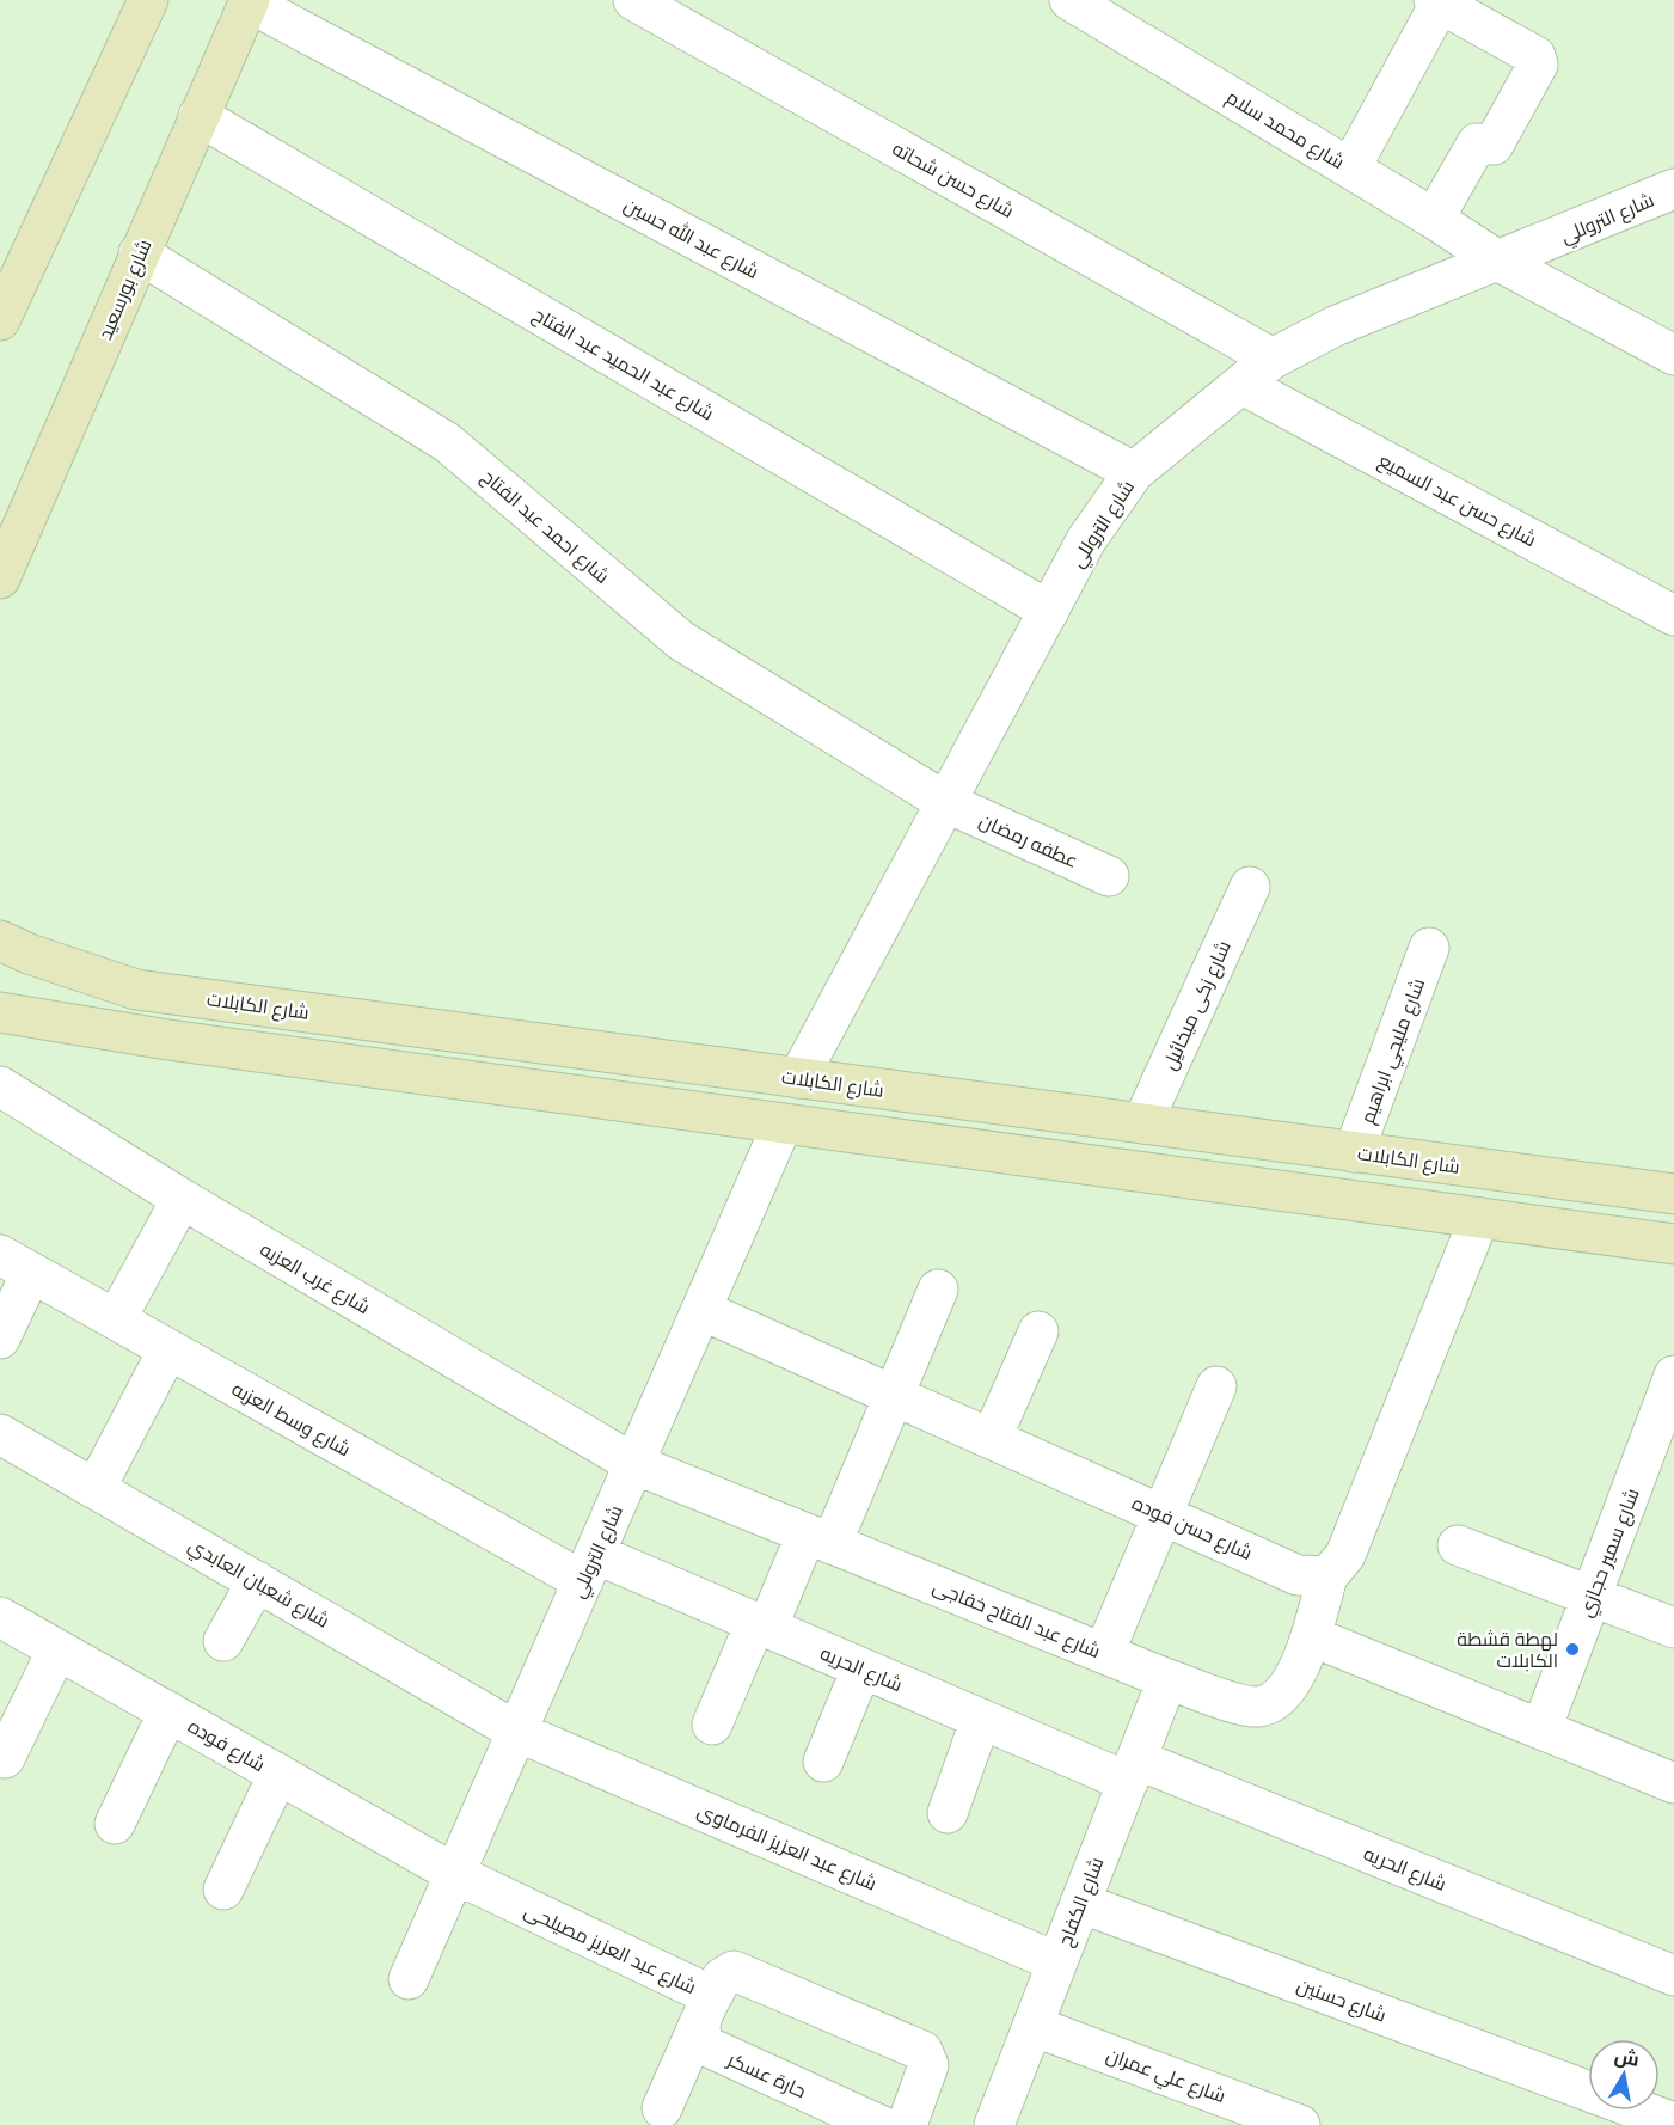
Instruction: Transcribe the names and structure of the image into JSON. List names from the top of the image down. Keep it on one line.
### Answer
{"streets":{"main road":["شارع بورسعيد","شارع الكابلات"],"street":["شارع محمد سلام","شارع حسن شحاته","شارع التروللي","شارع عبد الله حسين","شارع عبد الحميد عبد الفتاح","شارع حسن عبد السميع","شارع احمد عبد الفتاح","عطفه رمضان","شارع زكى ميخائيل","شارع مليجي ابراهيم","شارع غرب العزبه","شارع وسط العزبه","شارع حسن فوده","شارع سمير حجازي","شارع شعبان العابدي","شارع عبد الفتاح خفاجى","شارع الحريه","شارع فوده","شارع عبد العزيز الفرماوى","شارع الكفاح","شارع عبد العزيز مصيلحى","شارع حسنين","حارة عسكر","شارع علي عمران"]},"crossings":[["شارع محمد سلام","شارع التروللي"],["شارع حسن شحاته","شارع التروللي"],["شارع التروللي","شارع عبد الله حسين"],["شارع التروللي","شارع عبد الحميد عبد الفتاح"],["شارع التروللي","شارع حسن عبد السميع"],["شارع التروللي","شارع احمد عبد الفتاح"],["شارع التروللي","عطفه رمضان"],["شارع التروللي","شارع الكابلات"],["شارع التروللي","شارع غرب العزبه"],["شارع التروللي","شارع وسط العزبه"],["شارع التروللي","شارع حسن فوده"],["شارع التروللي","شارع شعبان العابدي"],["شارع التروللي","شارع عبد الفتاح خفاجى"],["شارع التروللي","شارع الحريه"],["شارع التروللي","شارع فوده"],["شارع التروللي","شارع عبد العزيز الفرماوى"],["شارع التروللي","شارع عبد العزيز مصيلحى"],["شارع عبد الله حسين","شارع بورسعيد"],["شارع بورسعيد","شارع عبد الحميد عبد الفتاح"],["شارع بورسعيد","شارع احمد عبد الفتاح"],["شارع احمد عبد الفتاح","عطفه رمضان"],["شارع الكابلات","شارع زكى ميخائيل"],["شارع الكابلات","شارع مليجي ابراهيم"],["شارع غرب العزبه","شارع عبد الفتاح خفاجى"],["شارع وسط العزبه","شارع الحريه"],["شارع حسن فوده","شارع عبد الفتاح خفاجى"],["شارع شعبان العابدي","شارع عبد العزيز الفرماوى"],["شارع عبد الفتاح خفاجى","شارع الكفاح"],["شارع الحريه","شارع الكفاح"],["شارع فوده","شارع عبد العزيز مصيلحى"],["شارع عبد العزيز الفرماوى","شارع الكفاح"],["شارع الكفاح","شارع حسنين"],["شارع الكفاح","شارع علي عمران"],["شارع عبد العزيز مصيلحى","حارة عسكر"]],"places":["لهطة قشطة الكابلات"],"north":"top"}
